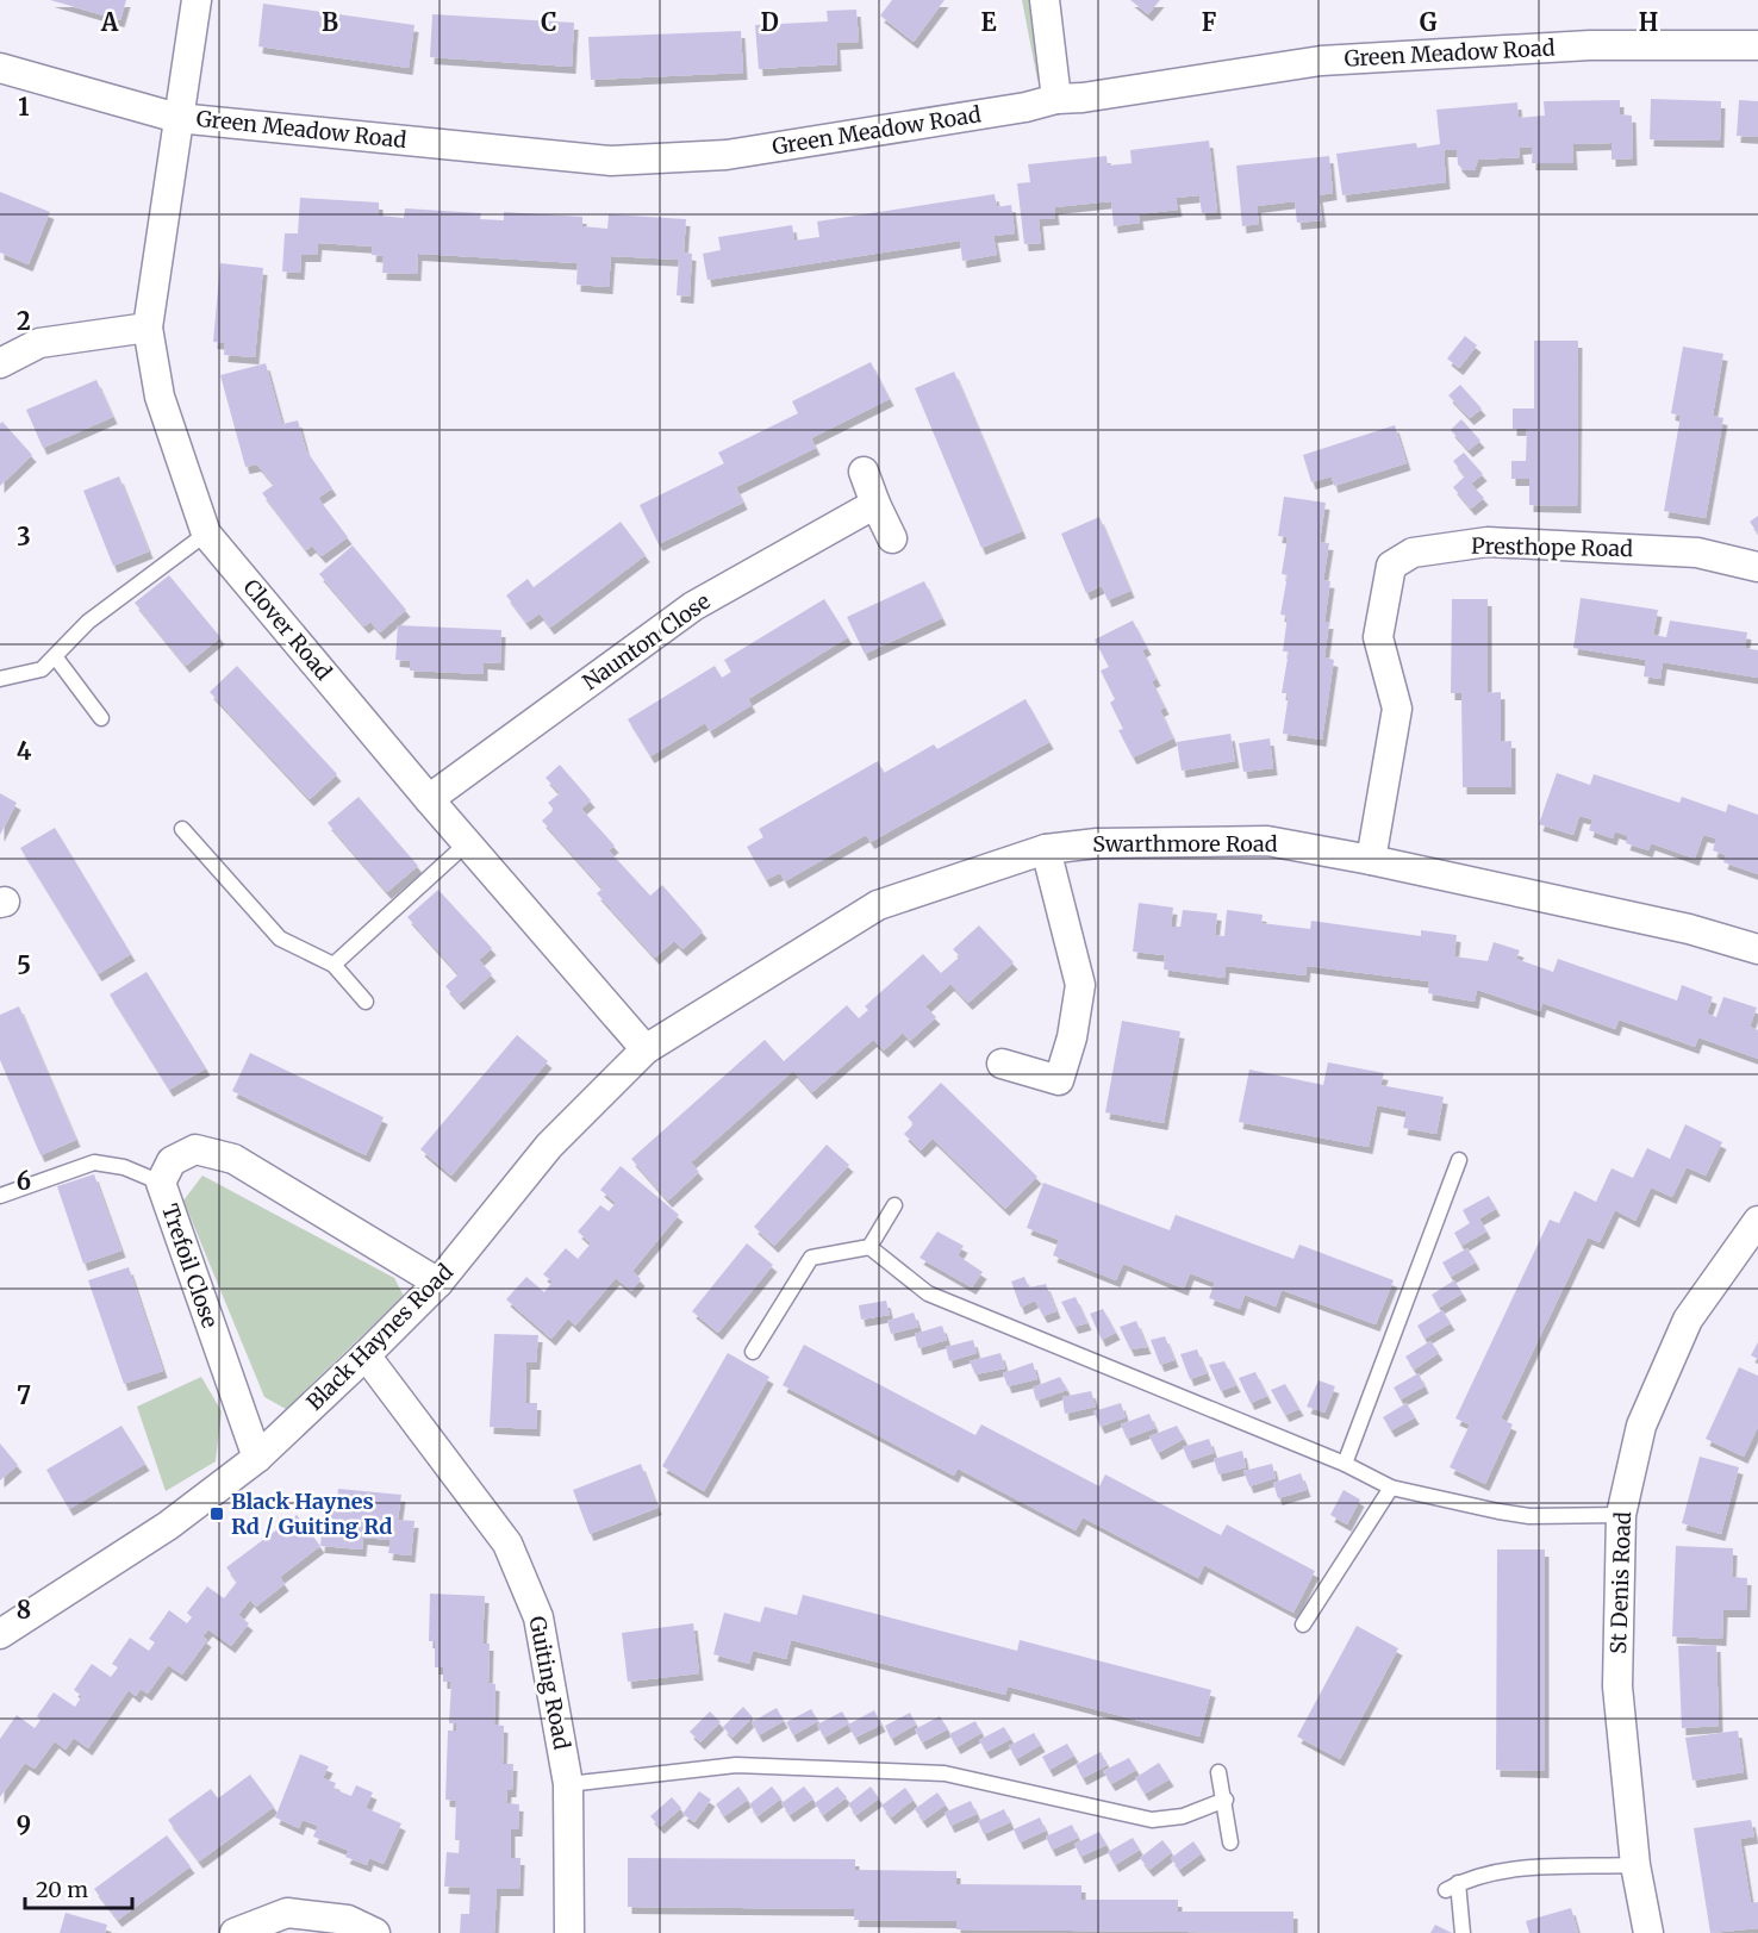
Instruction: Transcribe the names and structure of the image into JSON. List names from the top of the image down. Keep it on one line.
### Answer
{"streets":{"street":["Green Meadow Road","Presthope Road","Clover Road","Naunton Close","Swarthmore Road","Trefoil Close","Black Haynes Road","St Denis Road","Guiting Road"]},"crossings":[["Green Meadow Road","Clover Road"],["Presthope Road","Swarthmore Road"],["Clover Road","Naunton Close"],["Clover Road","Black Haynes Road"],["Swarthmore Road","Black Haynes Road"],["Trefoil Close","Black Haynes Road"],["Black Haynes Road","Guiting Road"]],"places":{"transit":["Black Haynes Rd / Guiting Rd"]},"scale_bar":"20 m","grid":{"columns":["A","B","C","D","E","F","G","H"],"rows":["1","2","3","4","5","6","7","8","9"]}}
